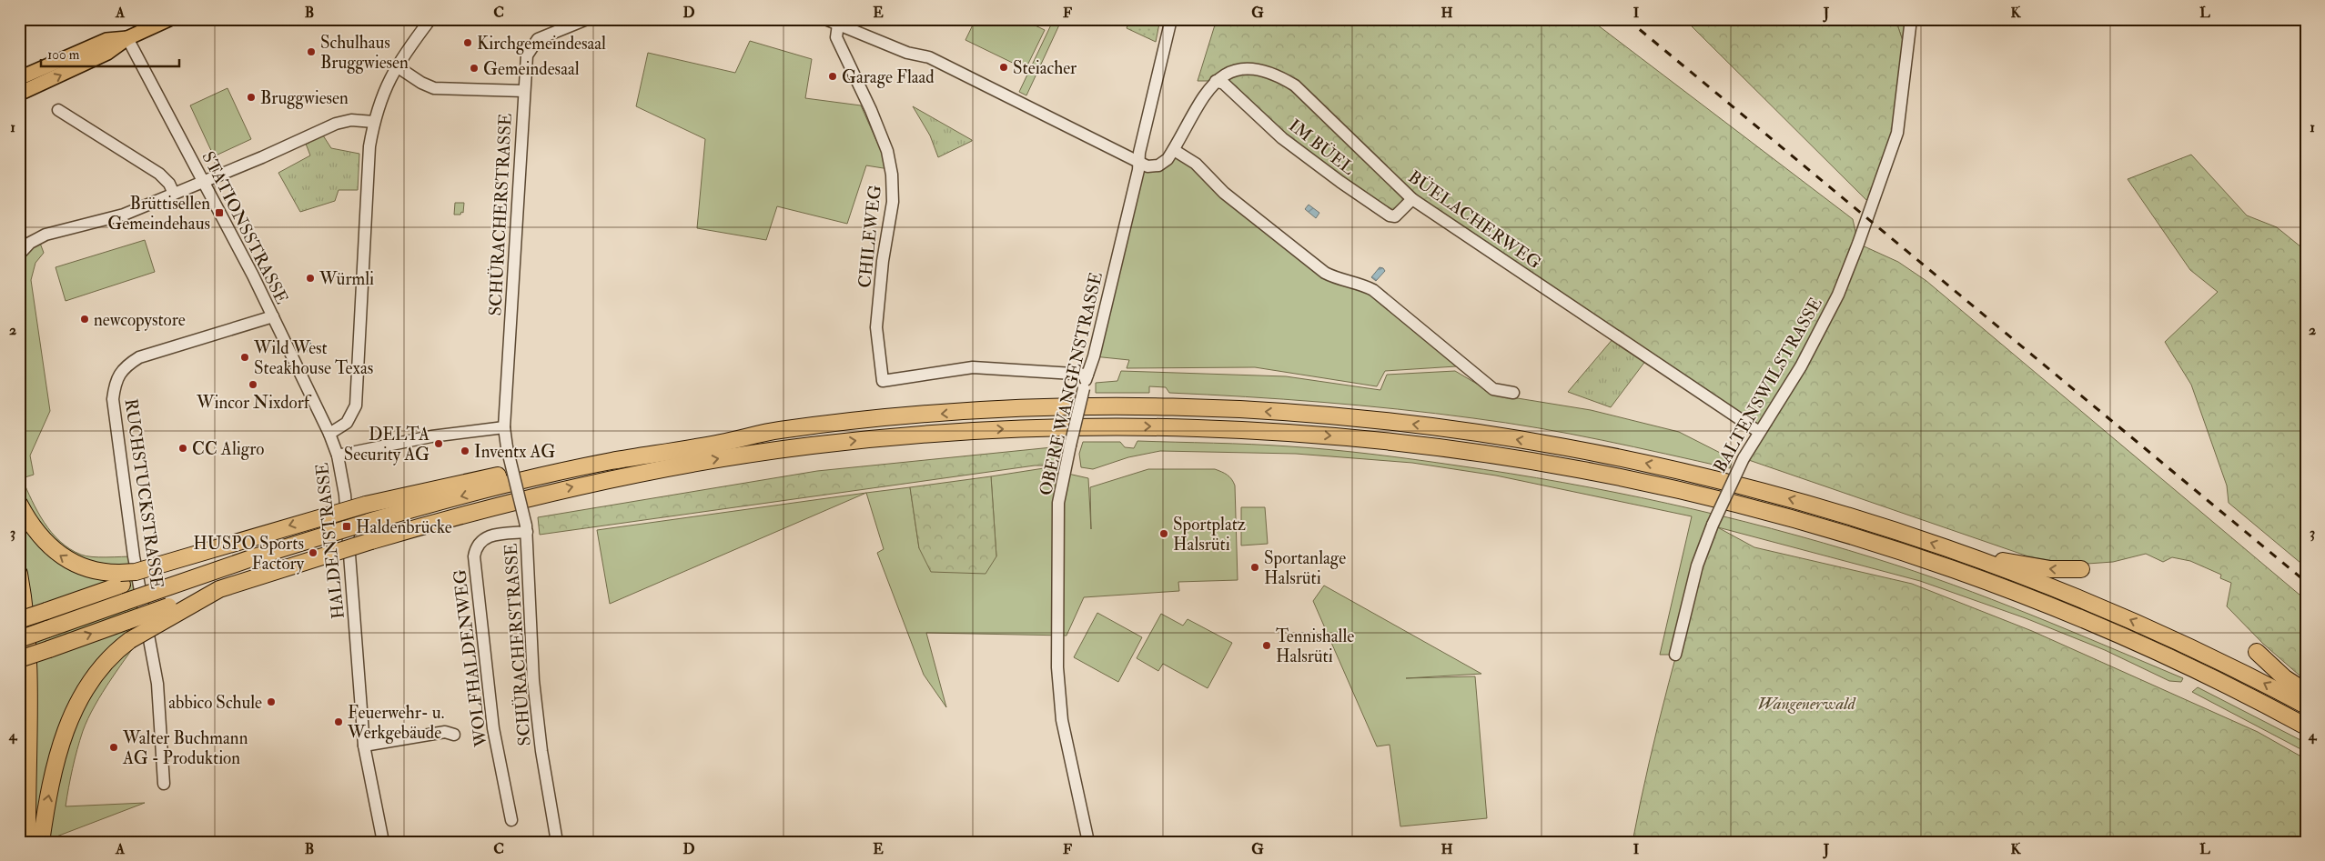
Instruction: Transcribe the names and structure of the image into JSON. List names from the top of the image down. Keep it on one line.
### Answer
{"streets":{"street":["IM BÜEL","SCHÜRACHERSTRASSE","BÜELACHERWEG","STATIONSSTRASSE","CHILEWEG","OBERE WANGENSTRASSE","BALTENSWILSTRASSE","RUCHSTUCKSTRASSE","HALDENSTRASSE","WOLFHALDENWEG"]},"crossings":[["IM BÜEL","BÜELACHERWEG"],["SCHÜRACHERSTRASSE","WOLFHALDENWEG"],["BÜELACHERWEG","OBERE WANGENSTRASSE"],["BÜELACHERWEG","BALTENSWILSTRASSE"],["STATIONSSTRASSE","RUCHSTUCKSTRASSE"],["STATIONSSTRASSE","HALDENSTRASSE"],["CHILEWEG","OBERE WANGENSTRASSE"]],"parks":["Wangenerwald"],"places":{"other":["Kirchgemeindesaal","Schulhaus Bruggwiesen","Steiacher","Gemeindesaal","Garage Flaad","Bruggwiesen","Würmli","newcopystore","Wild West Steakhouse Texas","Wincor Nixdorf","DELTA Security AG","CC Aligro","Inventx AG","Sportplatz Halsrüti","HUSPO Sports Factory","Sportanlage Halsrüti","Tennishalle Halsrüti","abbico Schule","Feuerwehr- u. Werkgebäude","Walter Buchmann AG - Produktion"],"transit":["Brüttisellen Gemeindehaus","Haldenbrücke"]},"scale_bar":"100 m","grid":{"columns":["A","B","C","D","E","F","G","H","I","J","K","L"],"rows":["1","2","3","4"]}}
